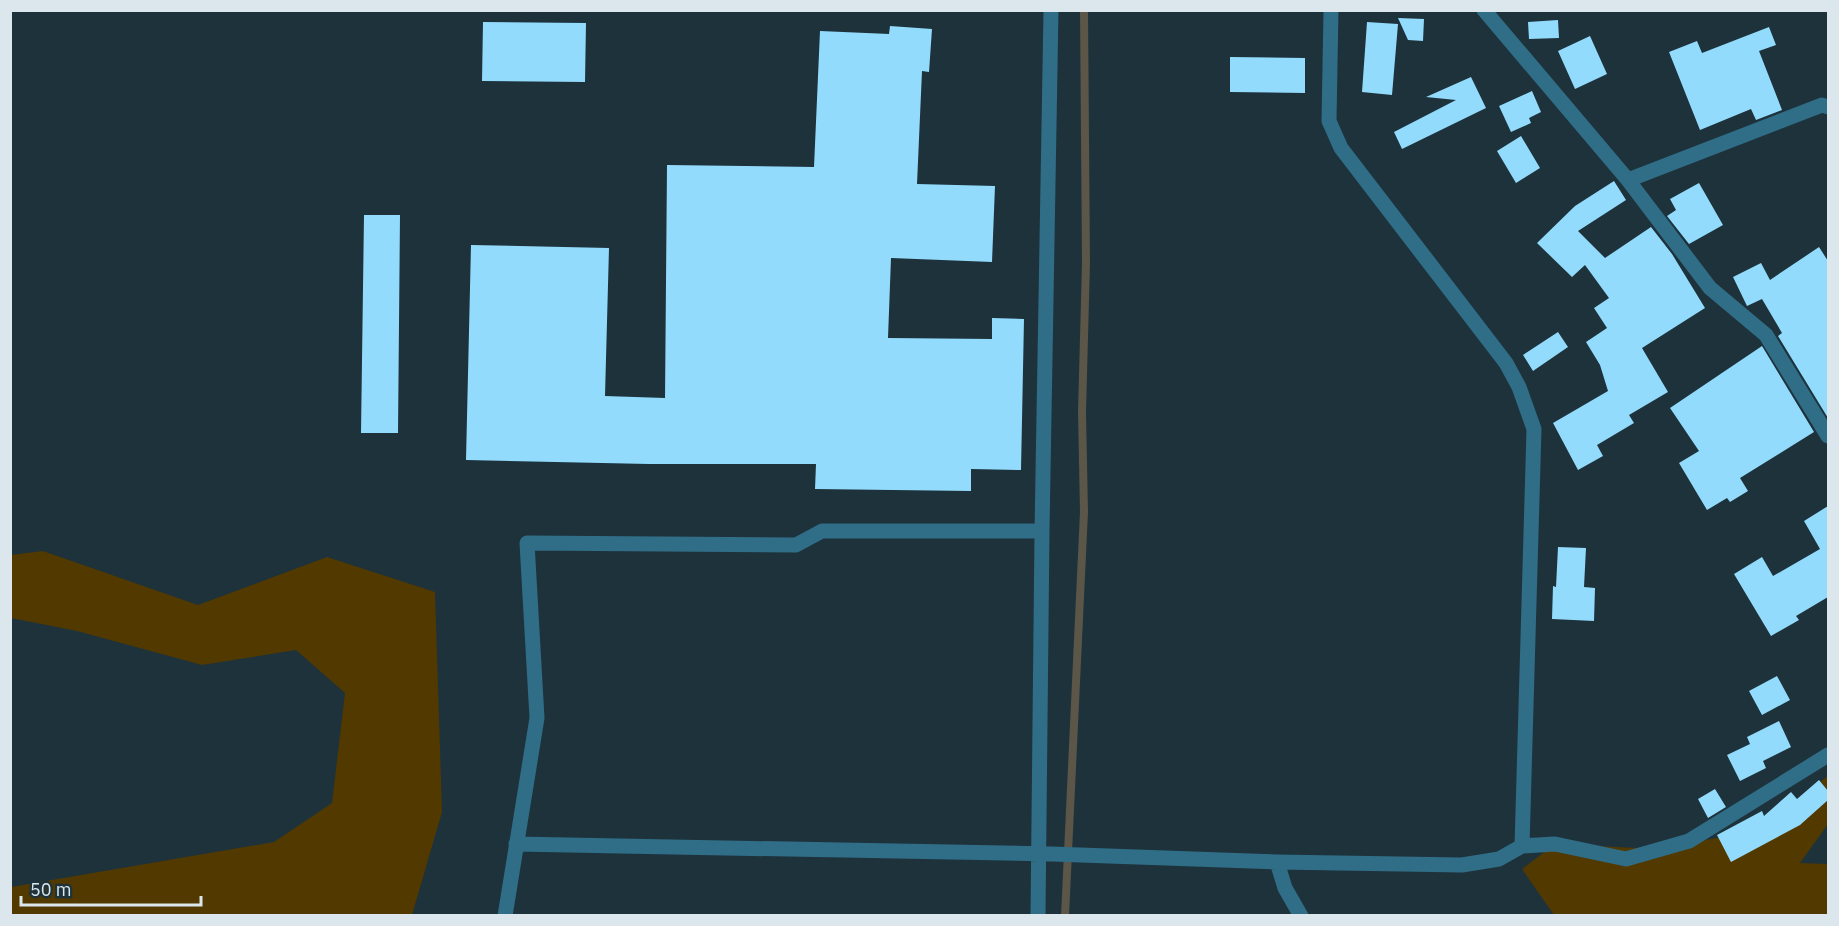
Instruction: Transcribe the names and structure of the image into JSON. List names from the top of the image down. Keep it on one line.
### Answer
{"scale_bar":"50 m"}
